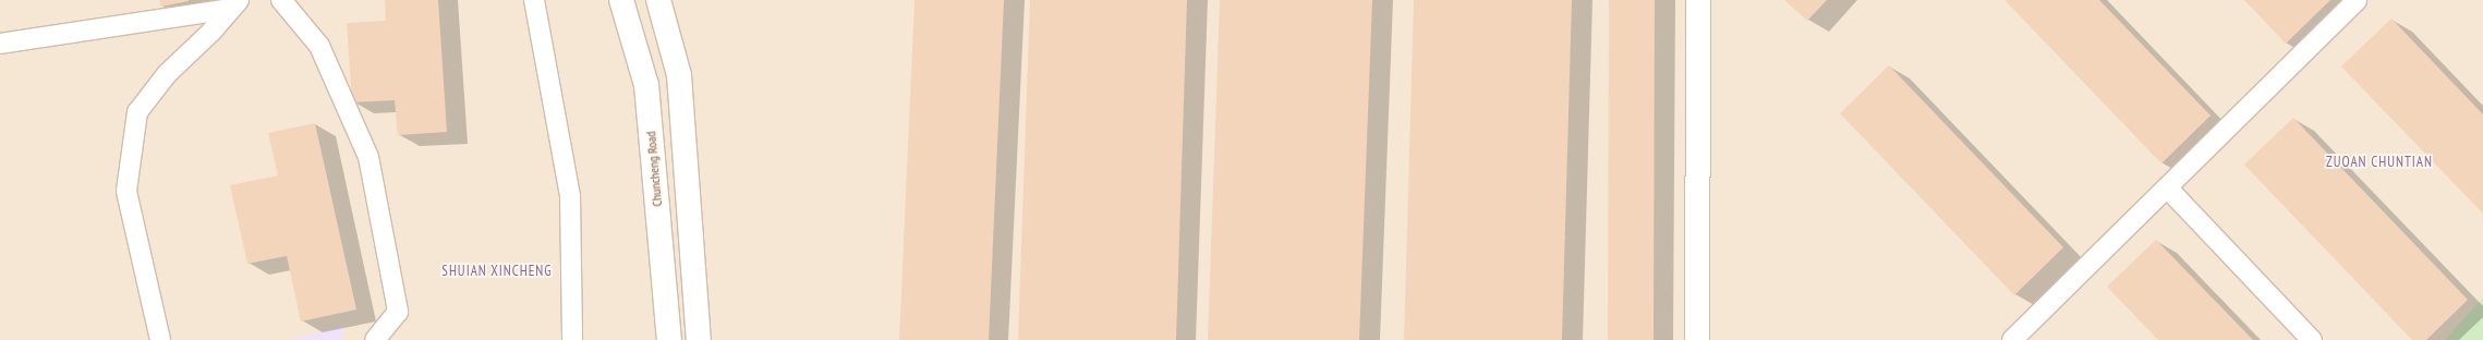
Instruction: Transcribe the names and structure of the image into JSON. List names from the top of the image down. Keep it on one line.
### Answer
{"streets":{"street":["Chuncheng Road"]},"districts":["ZUOAN CHUNTIAN","SHUIAN XINCHENG"]}
